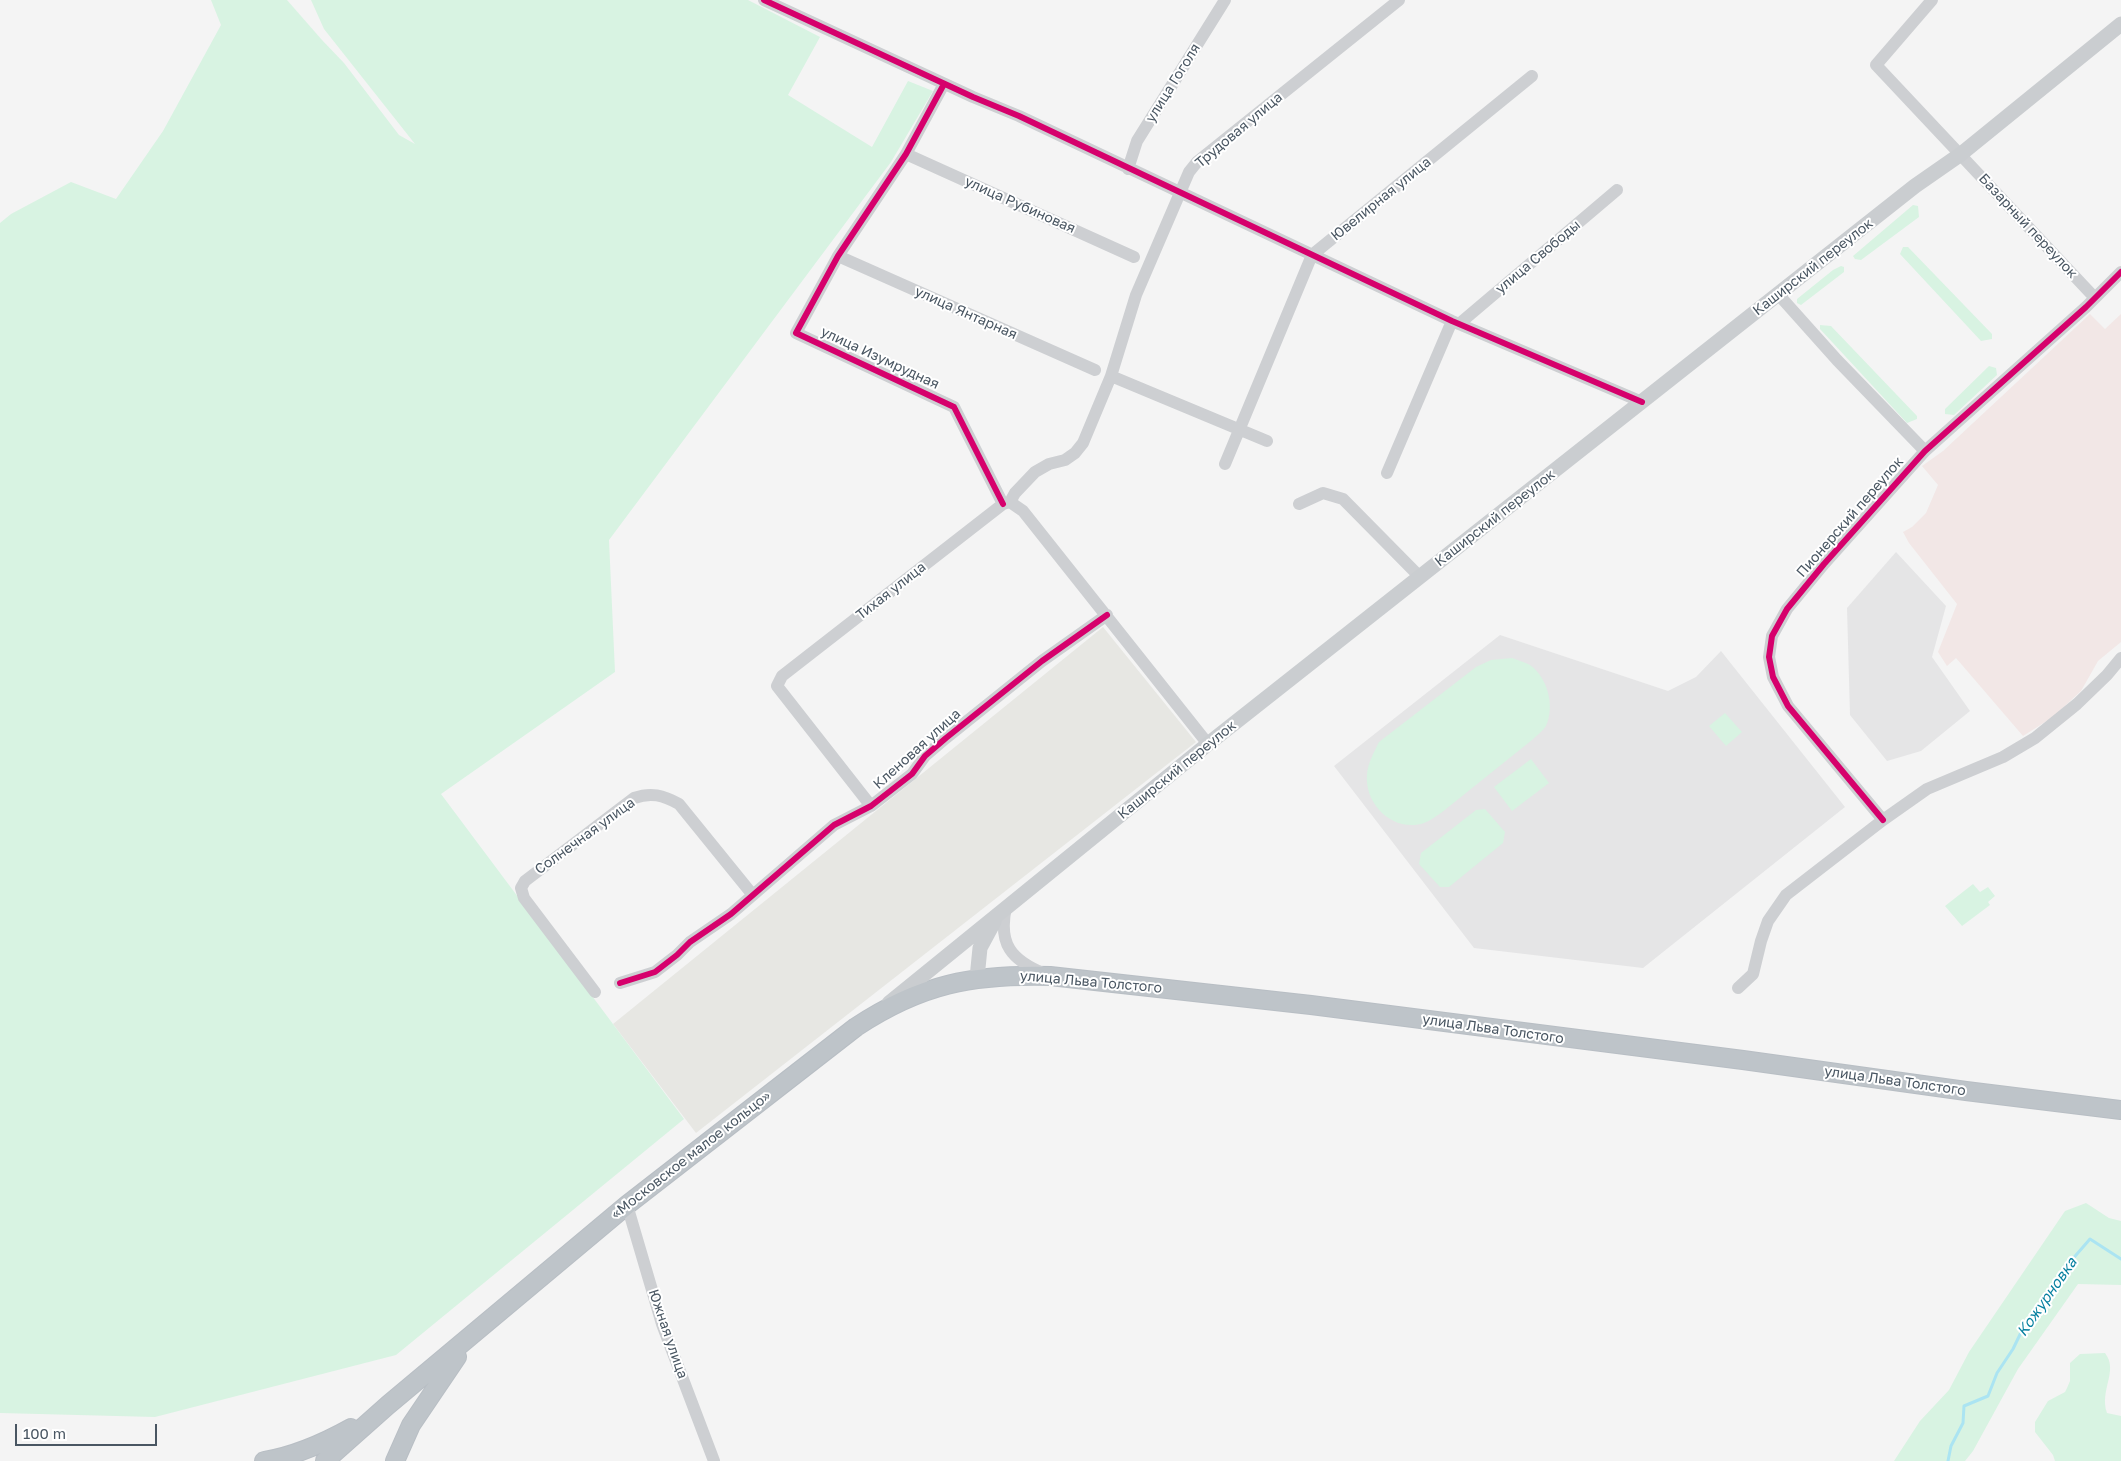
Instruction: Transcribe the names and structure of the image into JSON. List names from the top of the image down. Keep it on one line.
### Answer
{"streets":{"highway":["улица Льва Толстого","«Московское малое кольцо»"],"main road":["Каширский переулок"],"street":["улица Гоголя","Трудовая улица","Ювелирная улица","улица Рубиновая","Базарный переулок","улица Свободы","улица Янтарная","улица Изумрудная","Пионерский переулок","Тихая улица","Кленовая улица","Солнечная улица","Южная улица"]},"crossings":[["Трудовая улица","Тихая улица"],["улица Рубиновая","улица Изумрудная"],["Базарный переулок","Каширский переулок"],["Базарный переулок","Пионерский переулок"],["Каширский переулок","улица Льва Толстого"],["Каширский переулок","«Московское малое кольцо»"],["улица Янтарная","улица Изумрудная"],["улица Изумрудная","Тихая улица"],["Тихая улица","Кленовая улица"],["Кленовая улица","Солнечная улица"],["улица Льва Толстого","«Московское малое кольцо»"],["«Московское малое кольцо»","Южная улица"]],"water":["Кожурновка"],"scale_bar":"100 m"}
